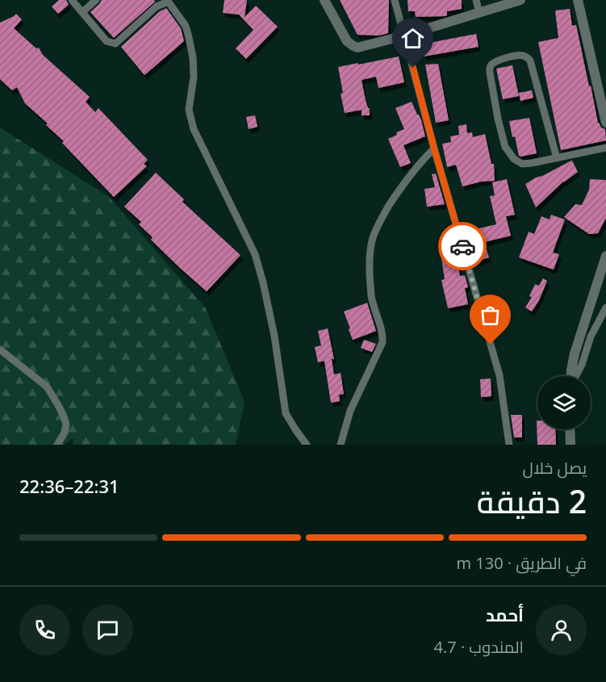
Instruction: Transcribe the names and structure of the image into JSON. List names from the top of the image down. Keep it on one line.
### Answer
{"page":{"heading":["2 دقيقة","يصل خلال","22:31–22:36"],"panel":["أحمد","المندوب · 4.7"],"bar":"في الطريق · 130 m"}}
